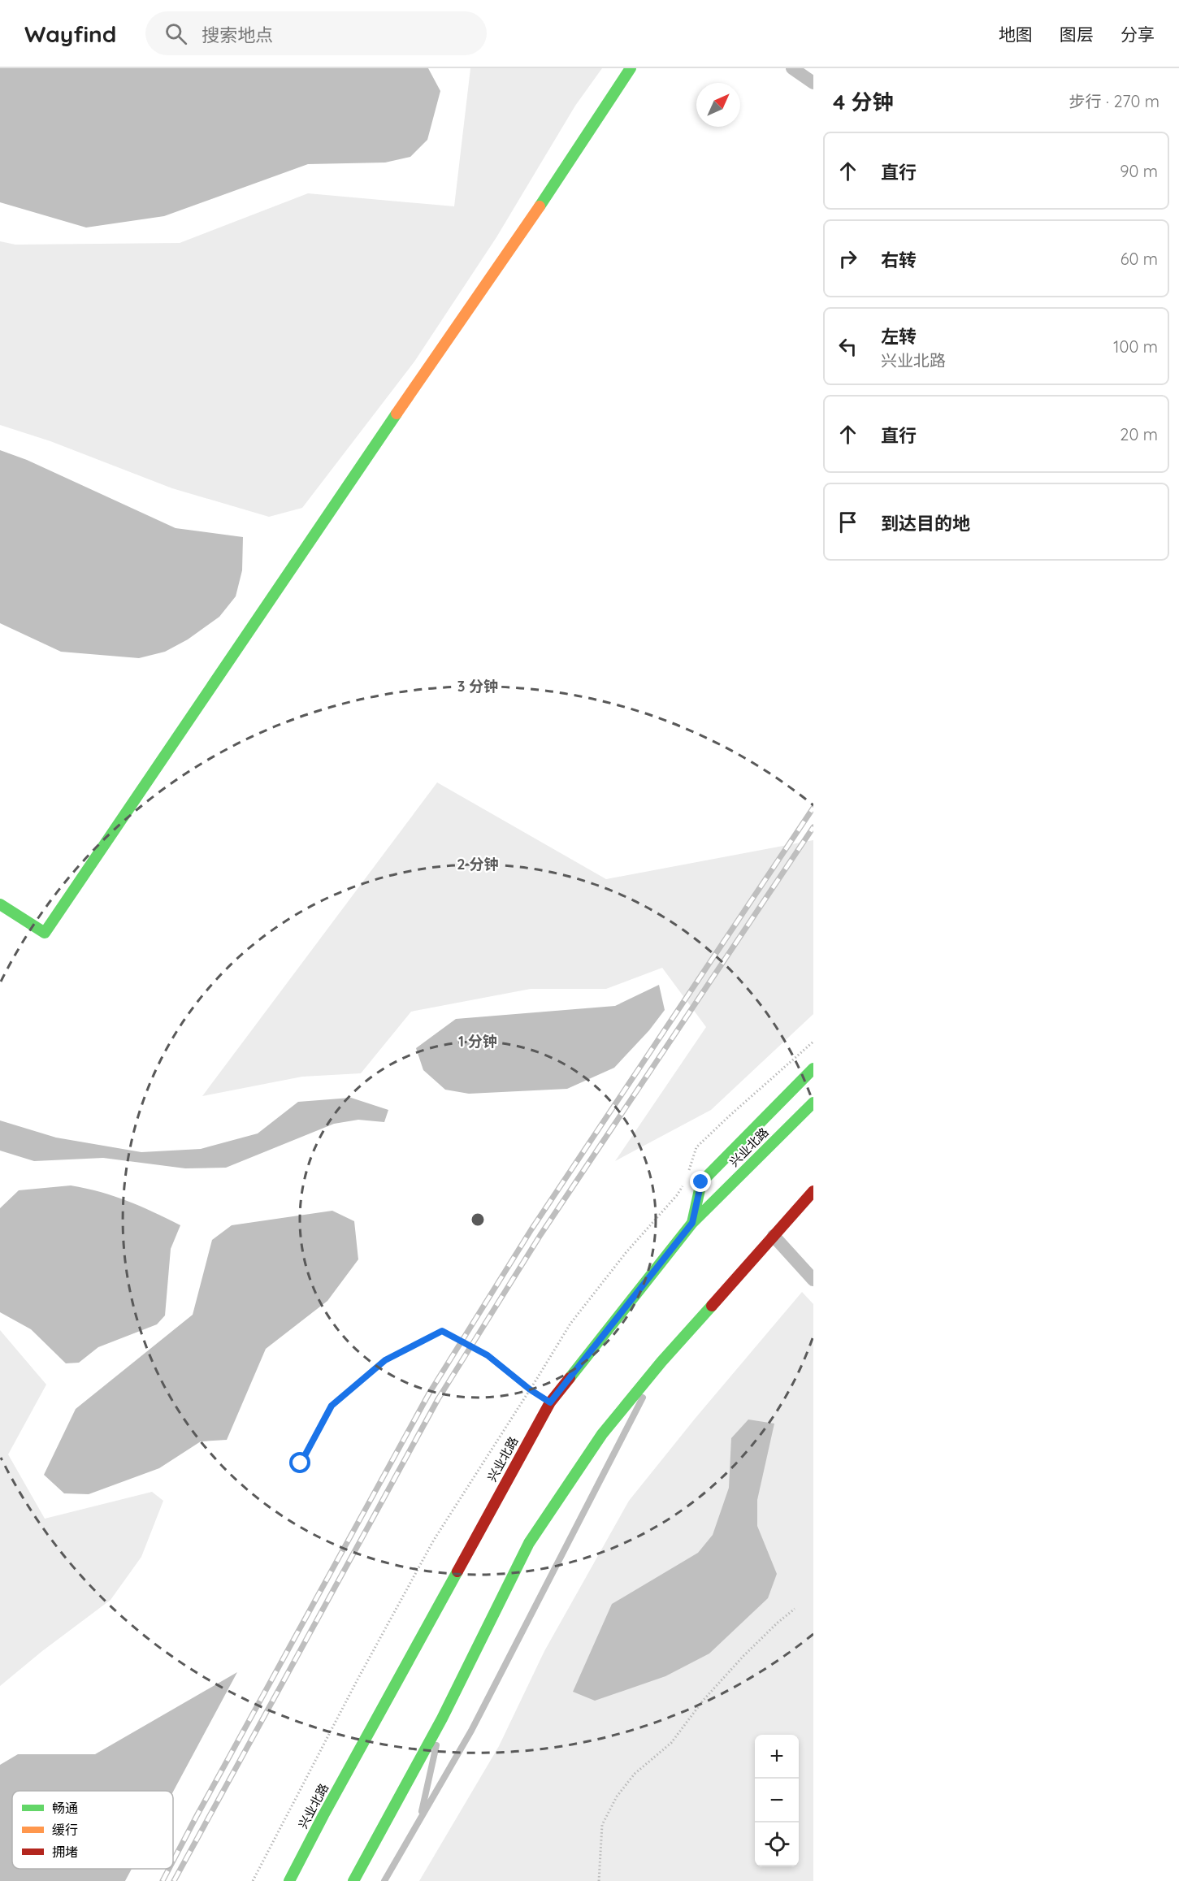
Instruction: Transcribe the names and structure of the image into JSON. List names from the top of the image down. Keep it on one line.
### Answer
{"streets":{"main road":["兴业北路"]},"legend":["畅通","缓行","拥堵"],"north":"top right","page":{"header":"Wayfind","search":"搜索地点","nav":["地图","图层","分享"],"heading":["4 分钟","步行 · 270 m"],"list":[["直行","90 m"],["右转","60 m"],["左转","兴业北路","100 m"],["直行","20 m"],"到达目的地"],"map_buttons":["+","−"]},"rings":["3 分钟","2 分钟","1 分钟"]}
